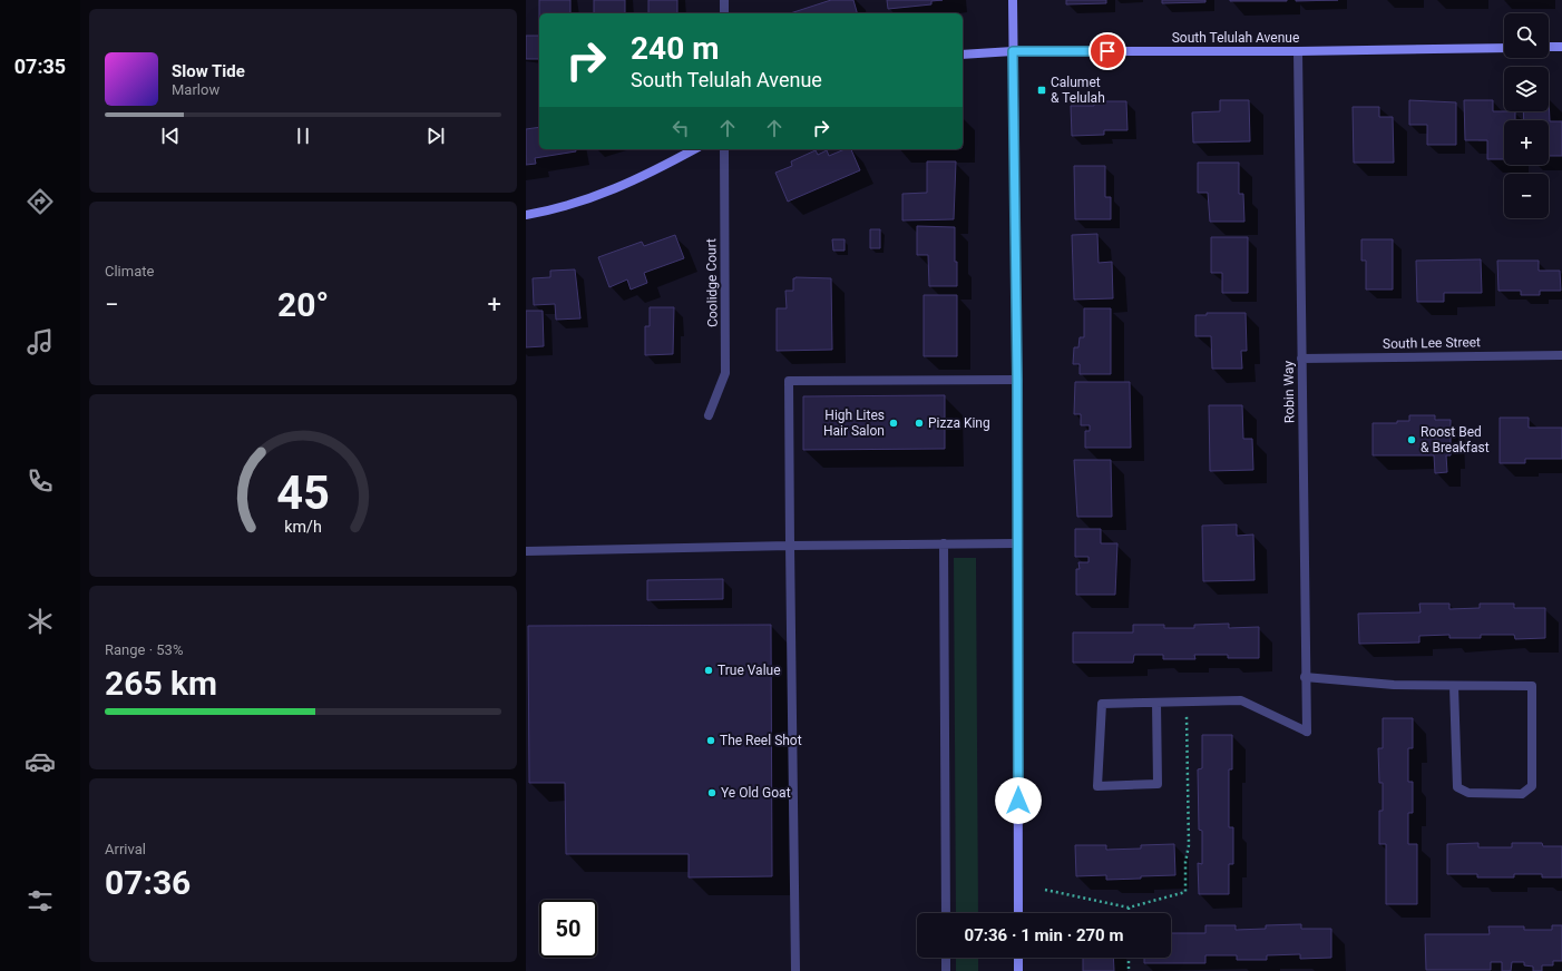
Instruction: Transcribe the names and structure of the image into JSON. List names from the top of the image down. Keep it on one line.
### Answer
{"streets":{"main road":["South Telulah Avenue"],"street":["Coolidge Court","South Lee Street","Robin Way"]},"crossings":[["South Telulah Avenue","Robin Way"],["South Lee Street","Robin Way"]],"places":{"transit":["Calumet & Telulah"],"other":["High Lites Hair Salon","Pizza King","Roost Bed & Breakfast","True Value","The Reel Shot","Ye Old Goat"]},"page":{"tabs":"07:35","map_buttons":["+","−"],"turn":["240 m","South Telulah Avenue"],"song":["Slow Tide","Marlow"],"tile":["Climate",["Range · 53%","265 km"],["Arrival","07:36"]],"heat":["−","20°","+"],"limit":"50","trip":"07:36 · 1 min · 270 m","gauge":["45","km/h"]}}
